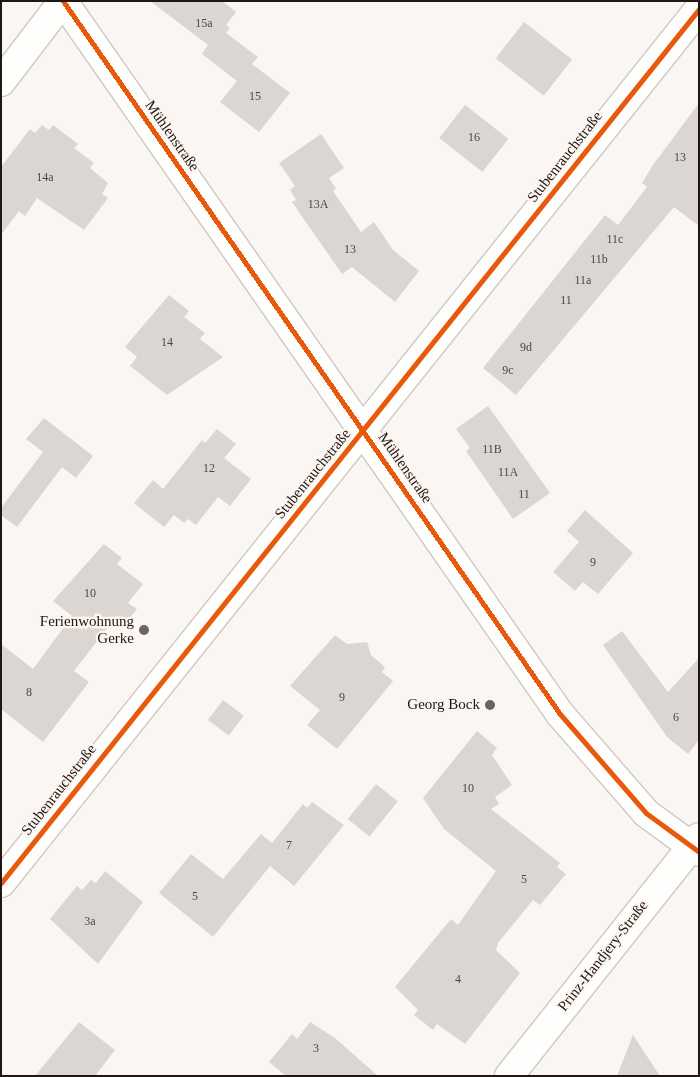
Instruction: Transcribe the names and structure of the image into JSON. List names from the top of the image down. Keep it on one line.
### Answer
{"streets":{"street":["Mühlenstraße","Stubenrauchstraße","Prinz-Handjery-Straße"]},"crossings":[["Mühlenstraße","Stubenrauchstraße"],["Mühlenstraße","Prinz-Handjery-Straße"]],"places":["Ferienwohnung Gerke","Georg Bock"],"house_numbers":["15a","15","16","13","14a","13A","11c","13","11b","11a","11","14","9d","9c","11B","12","11A","11","9","10","8","9","6","10","7","5","5","3a","4","3"]}
